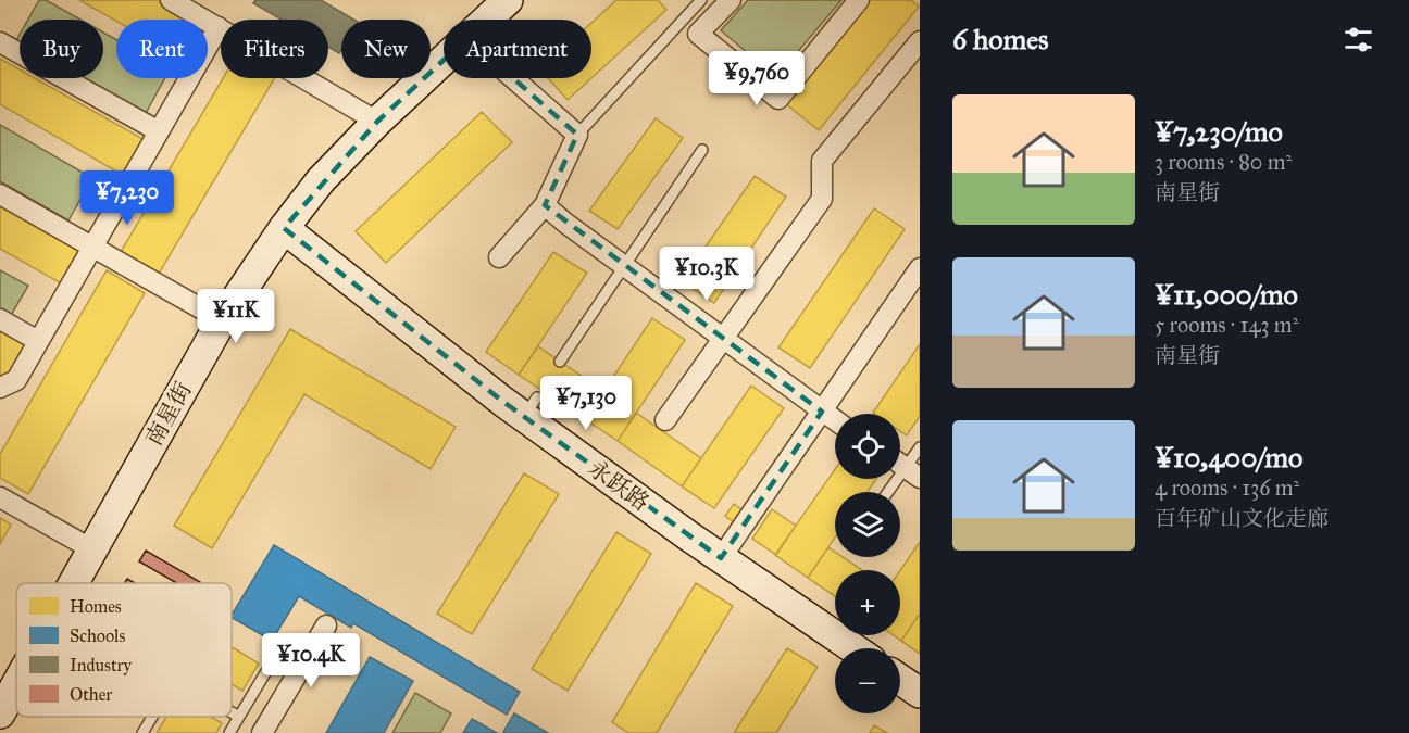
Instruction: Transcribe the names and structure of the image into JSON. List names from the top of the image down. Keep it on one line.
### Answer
{"streets":{"street":["南星街","永跃路"]},"crossings":[["南星街","永跃路"]],"legend":["Homes","Schools","Industry","Other"],"page":{"heading":"6 homes","chip":["Buy","Rent","Filters","New","Apartment"],"price":["¥9,760","¥7,230","¥10.3K","¥11K","¥7,130","¥10.4K"],"list":[{"name":"¥7,230/mo","note":"3 rooms · 80 m² · 南星街"},{"name":"¥11,000/mo","note":"5 rooms · 143 m² · 南星街"},{"name":"¥10,400/mo","note":"4 rooms · 136 m² · 百年矿山文化走廊"}],"map_buttons":["+","−"]}}
